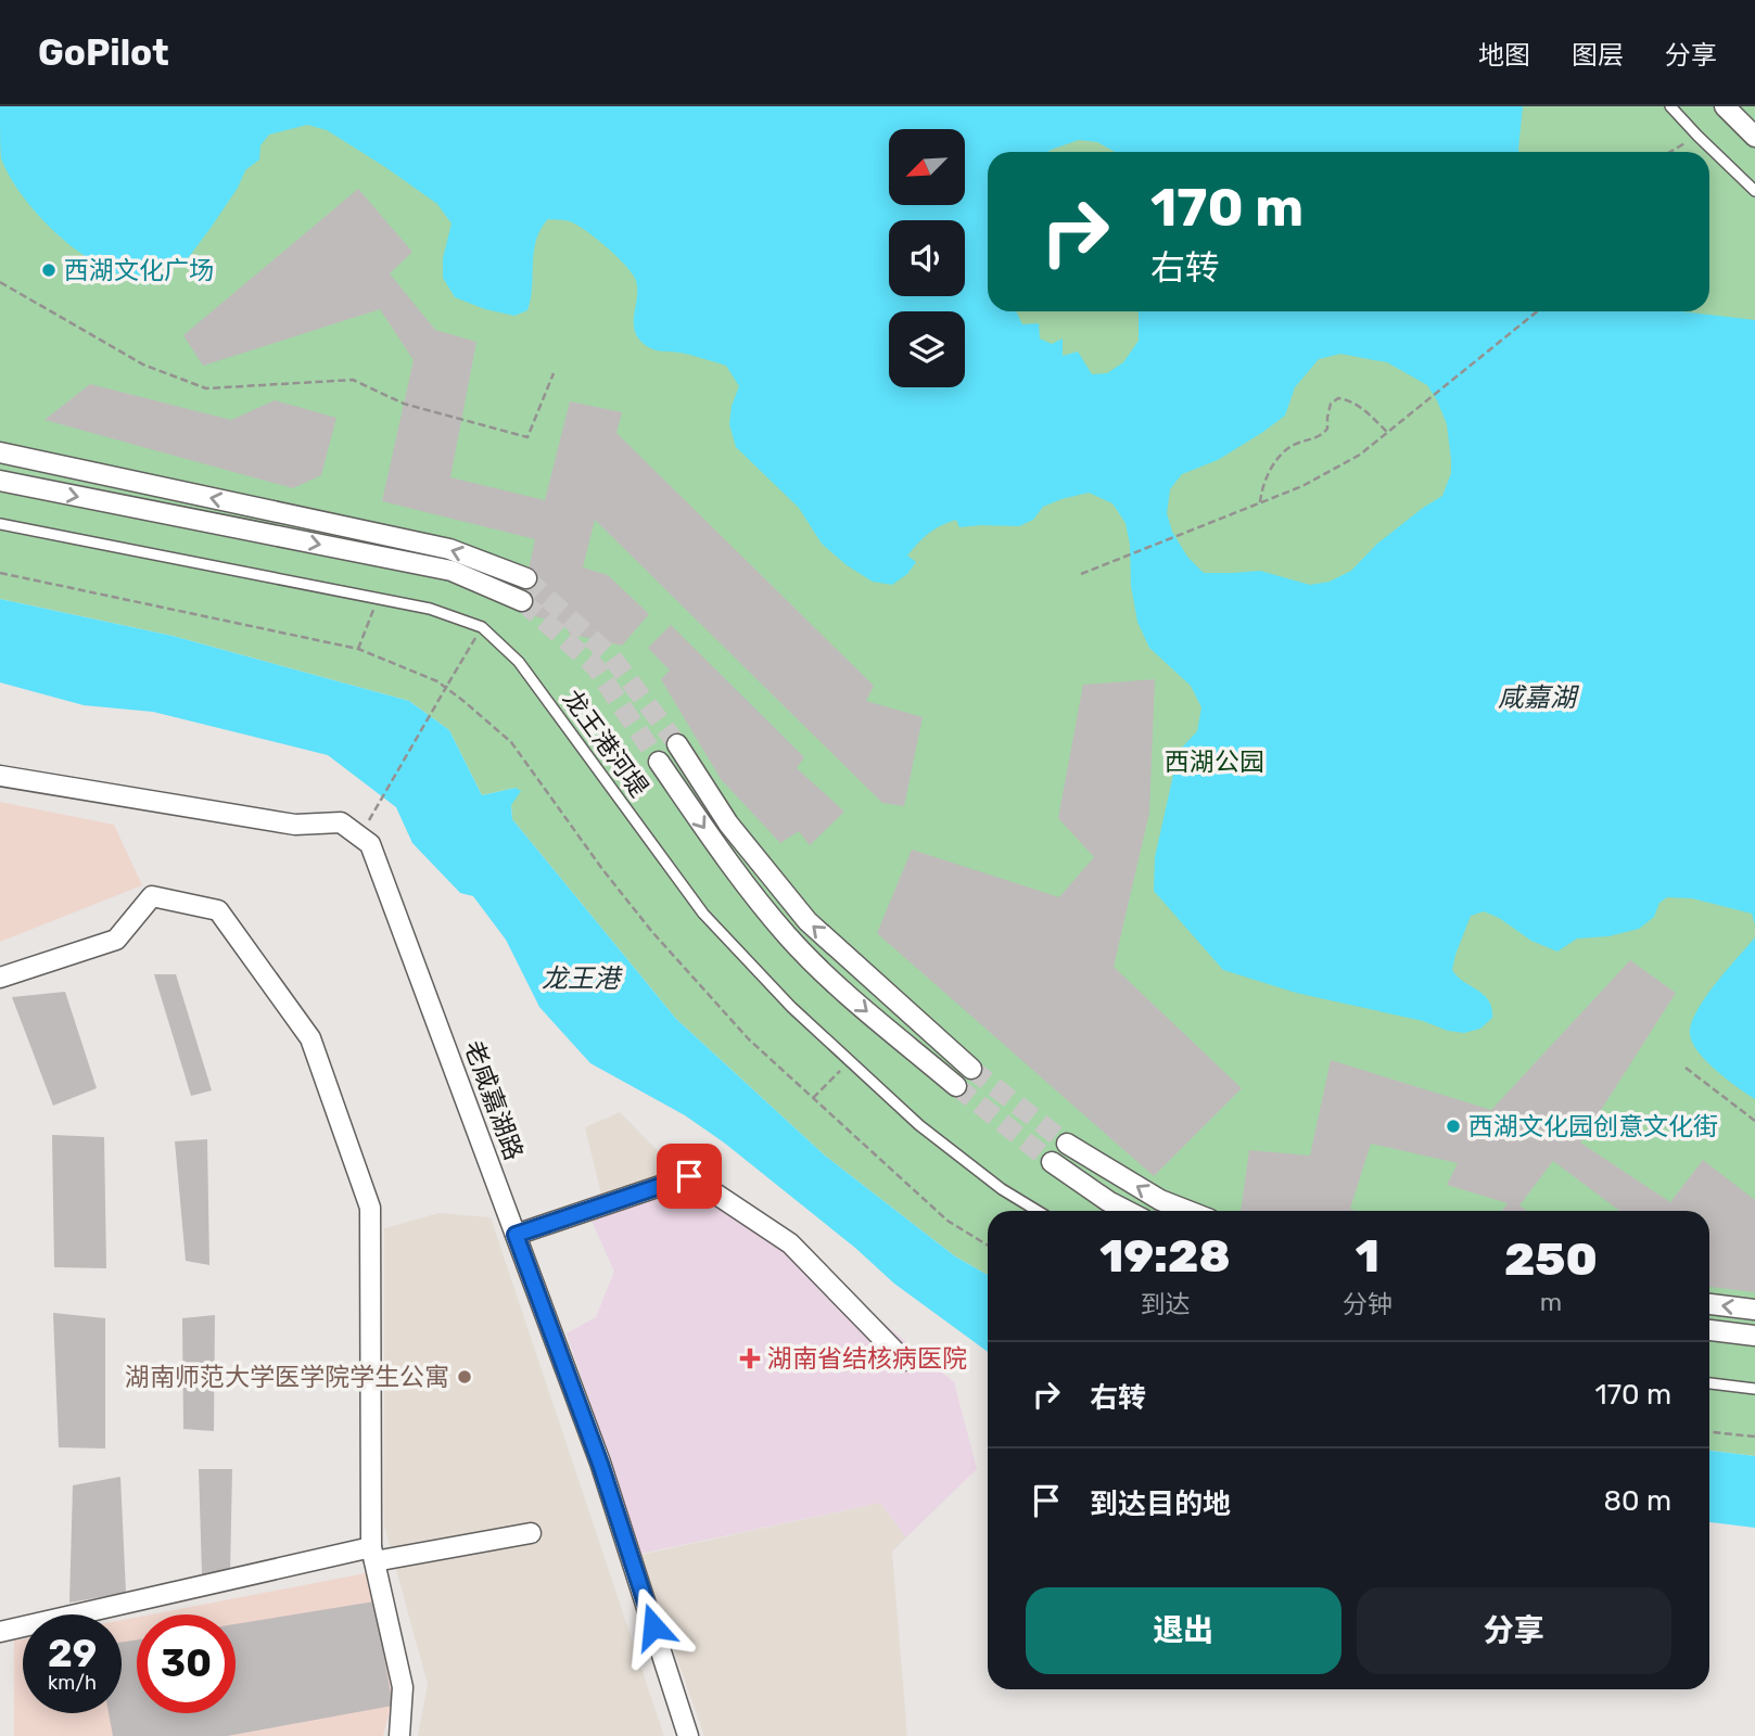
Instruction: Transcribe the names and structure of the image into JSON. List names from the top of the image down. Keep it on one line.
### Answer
{"streets":{"street":["老咸嘉湖路"],"lane":["龙王港河堤"]},"water":["咸嘉湖","龙王港"],"parks":["西湖公园"],"places":{"other":["西湖文化广场","西湖文化园创意文化街","湖南师范大学医学院学生公寓"],"health":["湖南省结核病医院"]},"north":"bottom left","page":{"header":"GoPilot","nav":["地图","图层","分享"],"turn":["170 m","右转"],"eta":["19:28","到达","1","分钟","250","m"],"list":[{"name":"右转","value":"170 m"},{"name":"到达目的地","value":"80 m"}],"buttons":["退出","分享"],"speed":"29 km/h","limit":"30"}}
